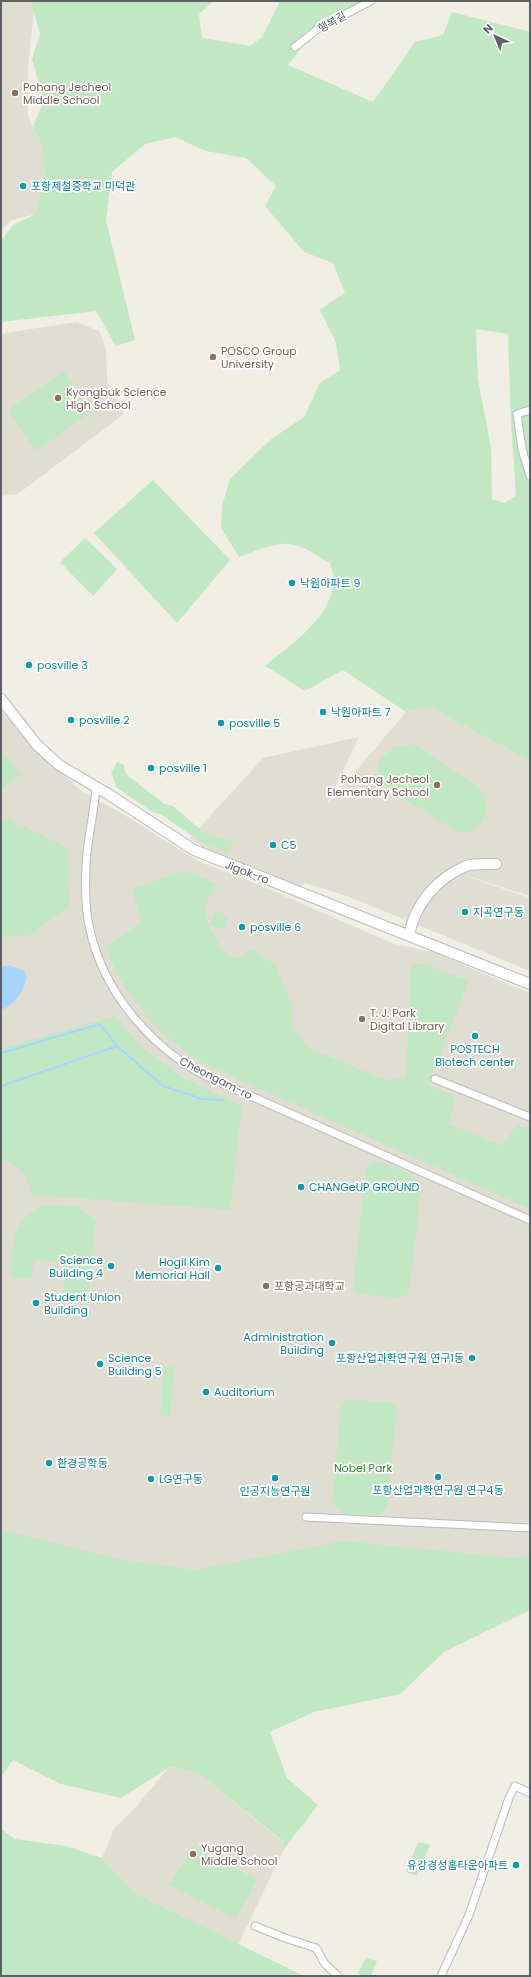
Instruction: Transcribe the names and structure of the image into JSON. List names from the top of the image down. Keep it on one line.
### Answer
{"streets":{"street":["행복길","Jigok-ro","Cheongam-ro"]},"crossings":[["Jigok-ro","Cheongam-ro"]],"parks":["Nobel Park"],"places":["Pohang Jecheol Middle School","포항제철중학교 미덕관","POSCO Group University","Kyongbuk Science High School","낙원아파트 9","posville 3","낙원아파트 7","posville 2","posville 5","posville 1","Pohang Jecheol Elementary School","C5","지곡연구동","posville 6","T. J. Park Digital Library","POSTECH Biotech center","CHANGeUP GROUND","Science Building 4","Hogil Kim Memorial Hall","포항공과대학교","Student Union Building","Administration Building","포항산업과학연구원 연구1동","Science Building 5","Auditorium","환경공학동","포항산업과학연구원 연구4동","인공지능연구원","LG연구동","Yugang Middle School","유강경성홈타운아파트"],"north":"top left"}
